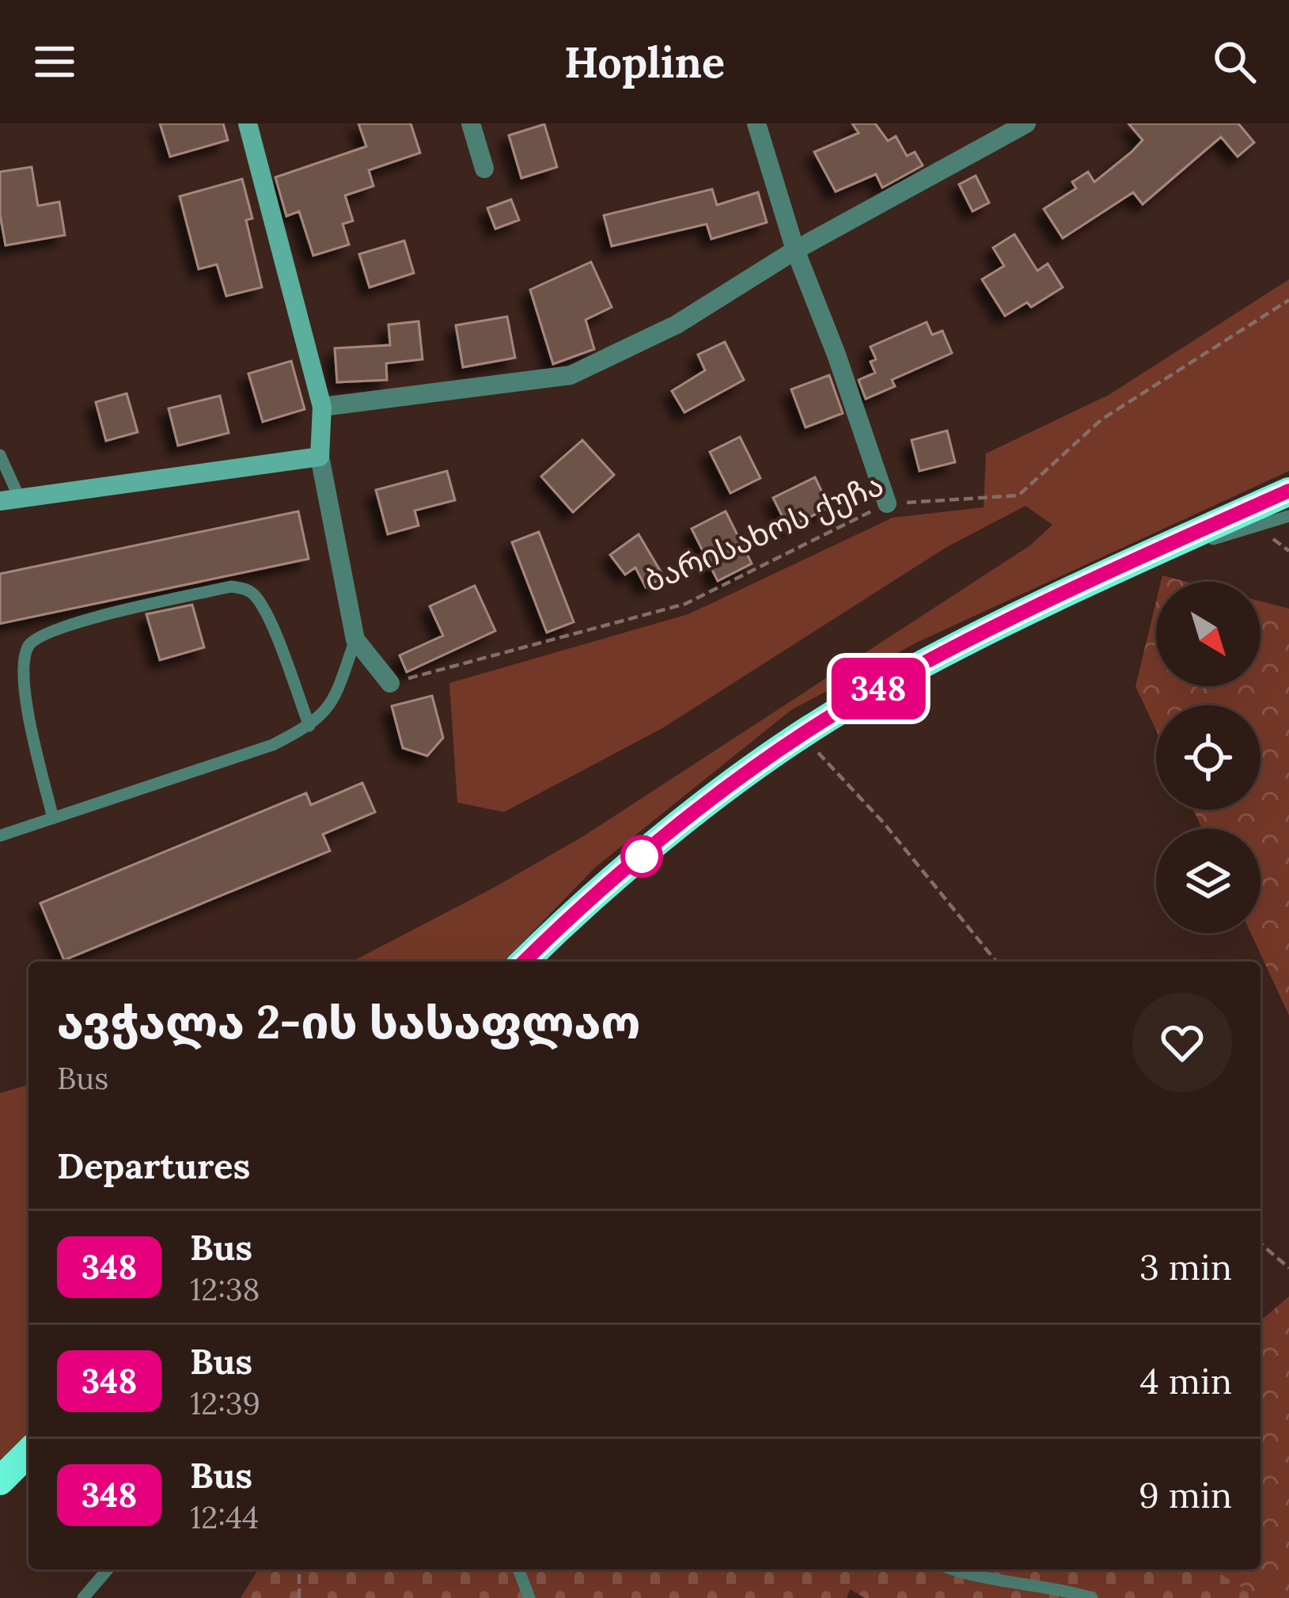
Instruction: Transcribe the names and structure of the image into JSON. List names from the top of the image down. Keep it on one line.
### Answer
{"streets":{"path":["ბარისახოს ქუჩა"]},"lines":["bus line 348"],"north":"bottom right","page":{"header":"Hopline","on_map":"348","heading":[["ავჭალა 2-ის სასაფლაო","Bus"],"Departures"],"list":[{"mark":"348","name":"Bus","note":"12:38","value":"3 min"},{"mark":"348","name":"Bus","note":"12:39","value":"4 min"},{"mark":"348","name":"Bus","note":"12:44","value":"9 min"}]}}
